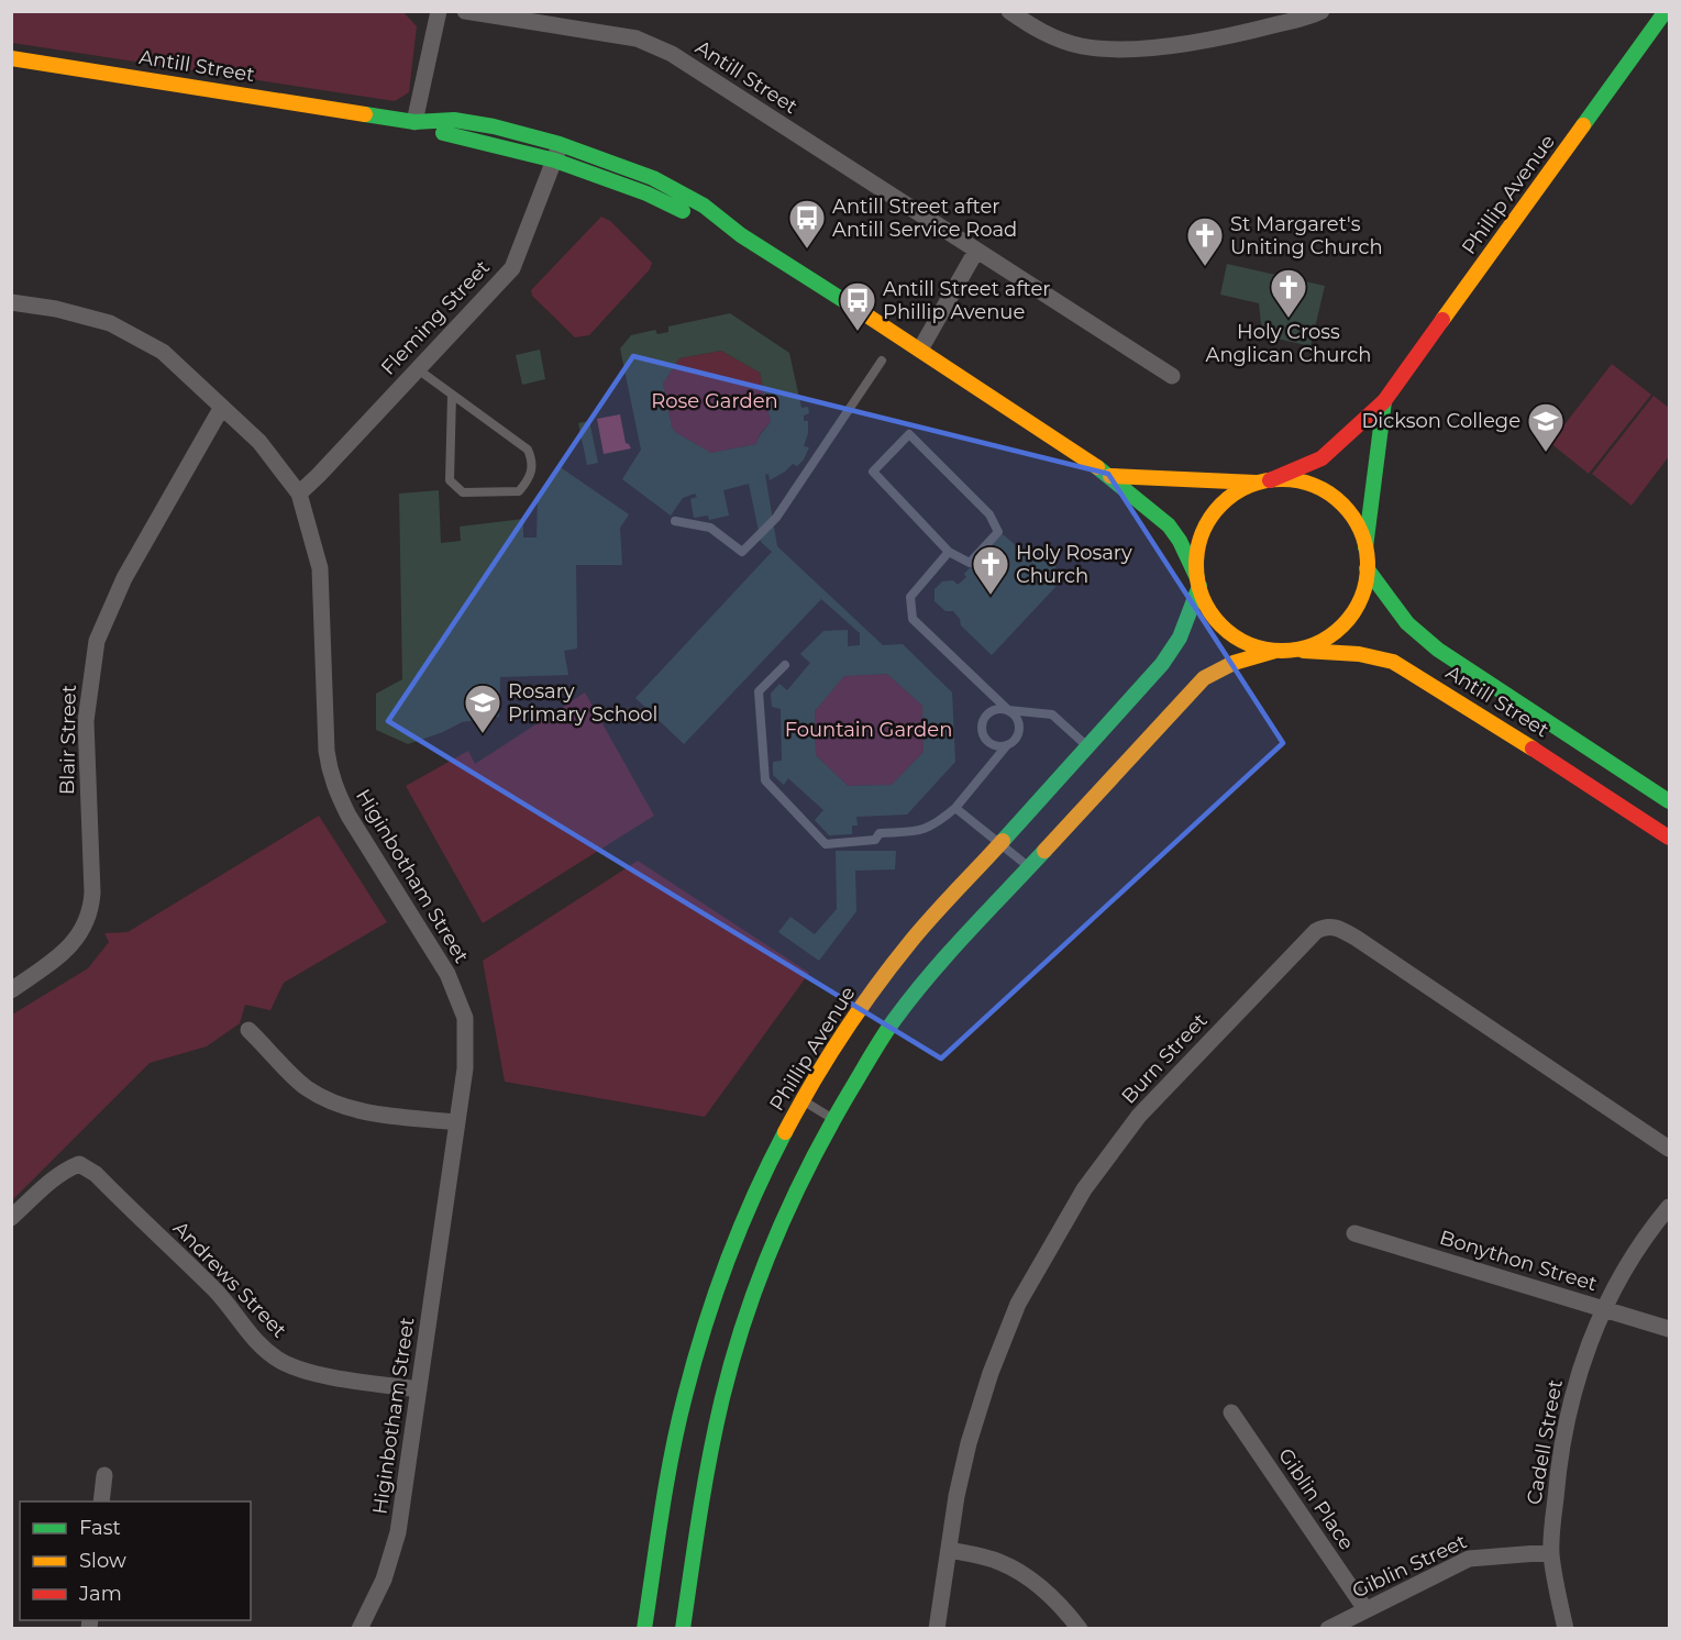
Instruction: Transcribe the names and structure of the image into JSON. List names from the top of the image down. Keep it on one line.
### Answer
{"streets":{"main road":["Antill Street","Phillip Avenue"],"street":["Fleming Street","Blair Street","Higinbotham Street","Burn Street","Bonython Street","Andrews Street","Cadell Street","Giblin Place","Giblin Street"]},"crossings":[["Antill Street","Phillip Avenue"],["Antill Street","Fleming Street"],["Fleming Street","Higinbotham Street"],["Blair Street","Higinbotham Street"],["Higinbotham Street","Andrews Street"],["Bonython Street","Cadell Street"],["Cadell Street","Giblin Street"],["Giblin Place","Giblin Street"]],"parks":["Rose Garden","Fountain Garden"],"places":{"bus stop":["Antill Street after Antill Service Road","Antill Street after Phillip Avenue"],"church":["St Margaret's Uniting Church","Holy Cross Anglican Church","Holy Rosary Church"],"school or university":["Dickson College","Rosary Primary School"]},"legend":["Fast","Slow","Jam"]}
